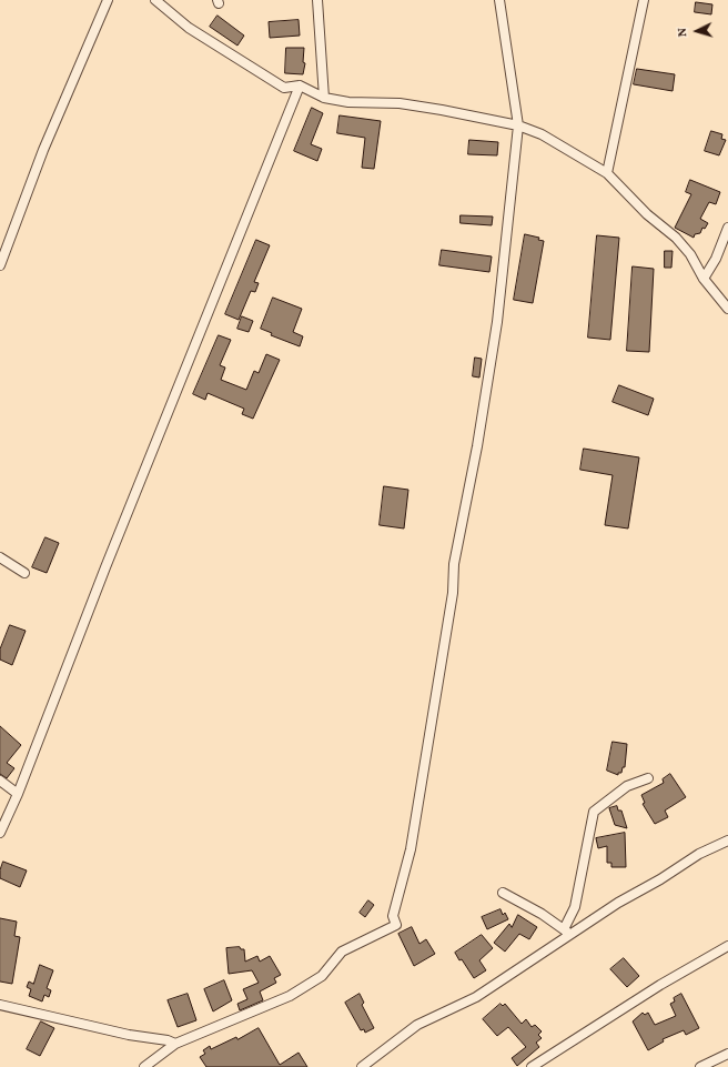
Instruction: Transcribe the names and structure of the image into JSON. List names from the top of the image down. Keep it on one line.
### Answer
{"north":"left"}
